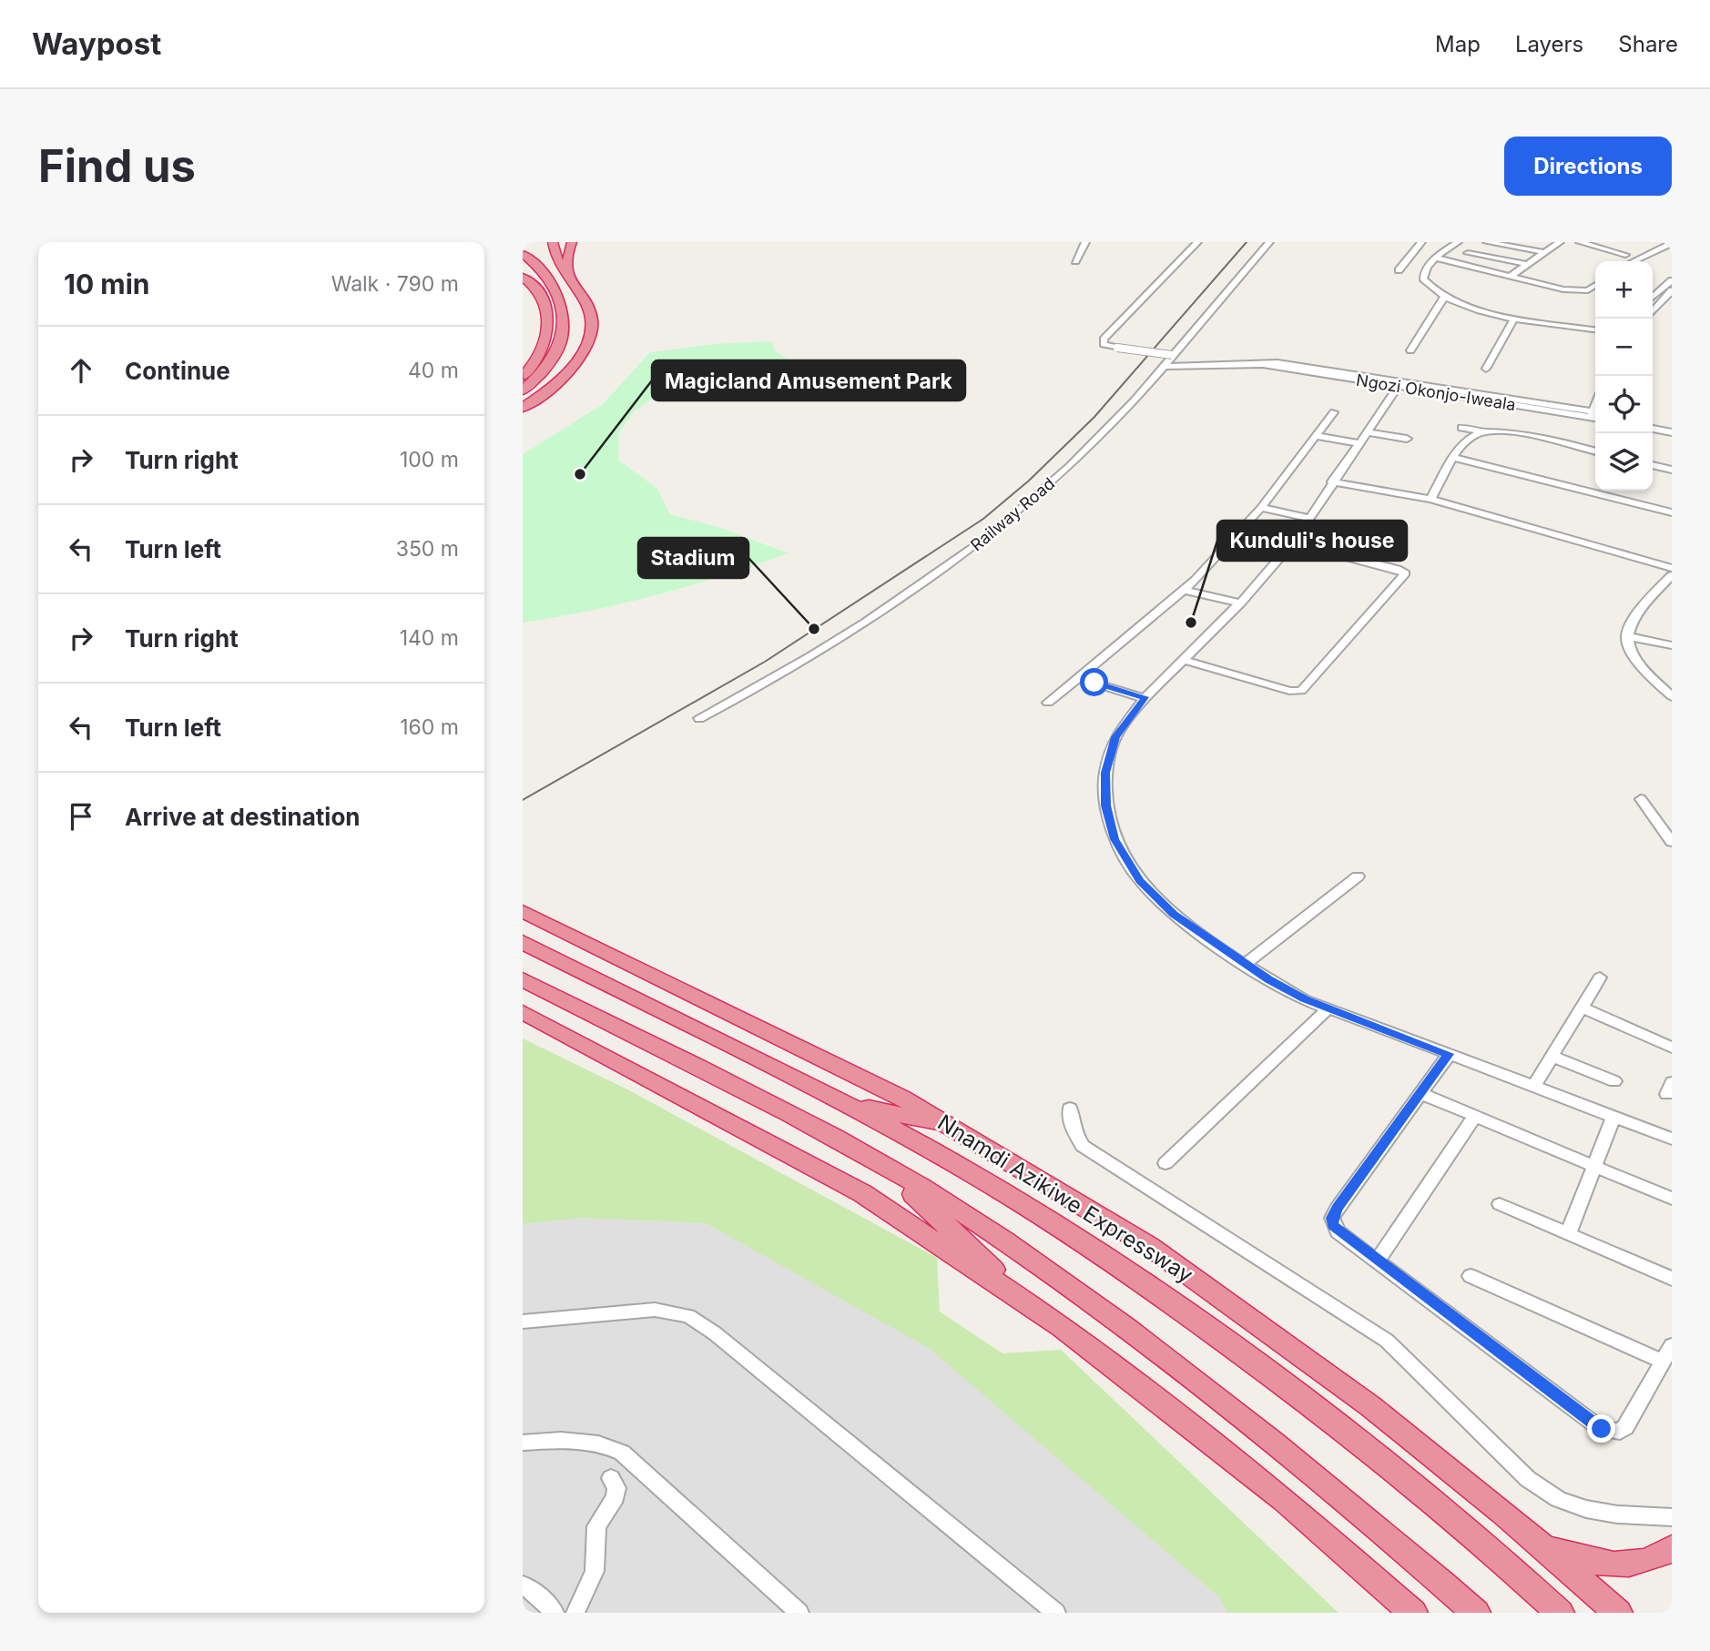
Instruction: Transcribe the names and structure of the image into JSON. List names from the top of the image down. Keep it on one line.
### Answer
{"streets":{"highway":["Nnamdi Azikiwe Expressway"],"street":["Ngozi Okonjo-Iweala","Railway Road"]},"crossings":[["Ngozi Okonjo-Iweala","Railway Road"]],"places":["Magicland Amusement Park","Kunduli's house","Stadium"],"page":{"header":"Waypost","nav":["Map","Layers","Share"],"buttons":"Directions","title":"Find us","heading":["10 min","Walk · 790 m"],"map_buttons":["+","−"],"list":[["Continue","40 m"],["Turn right","100 m"],["Turn left","350 m"],["Turn right","140 m"],["Turn left","160 m"],"Arrive at destination"]}}
